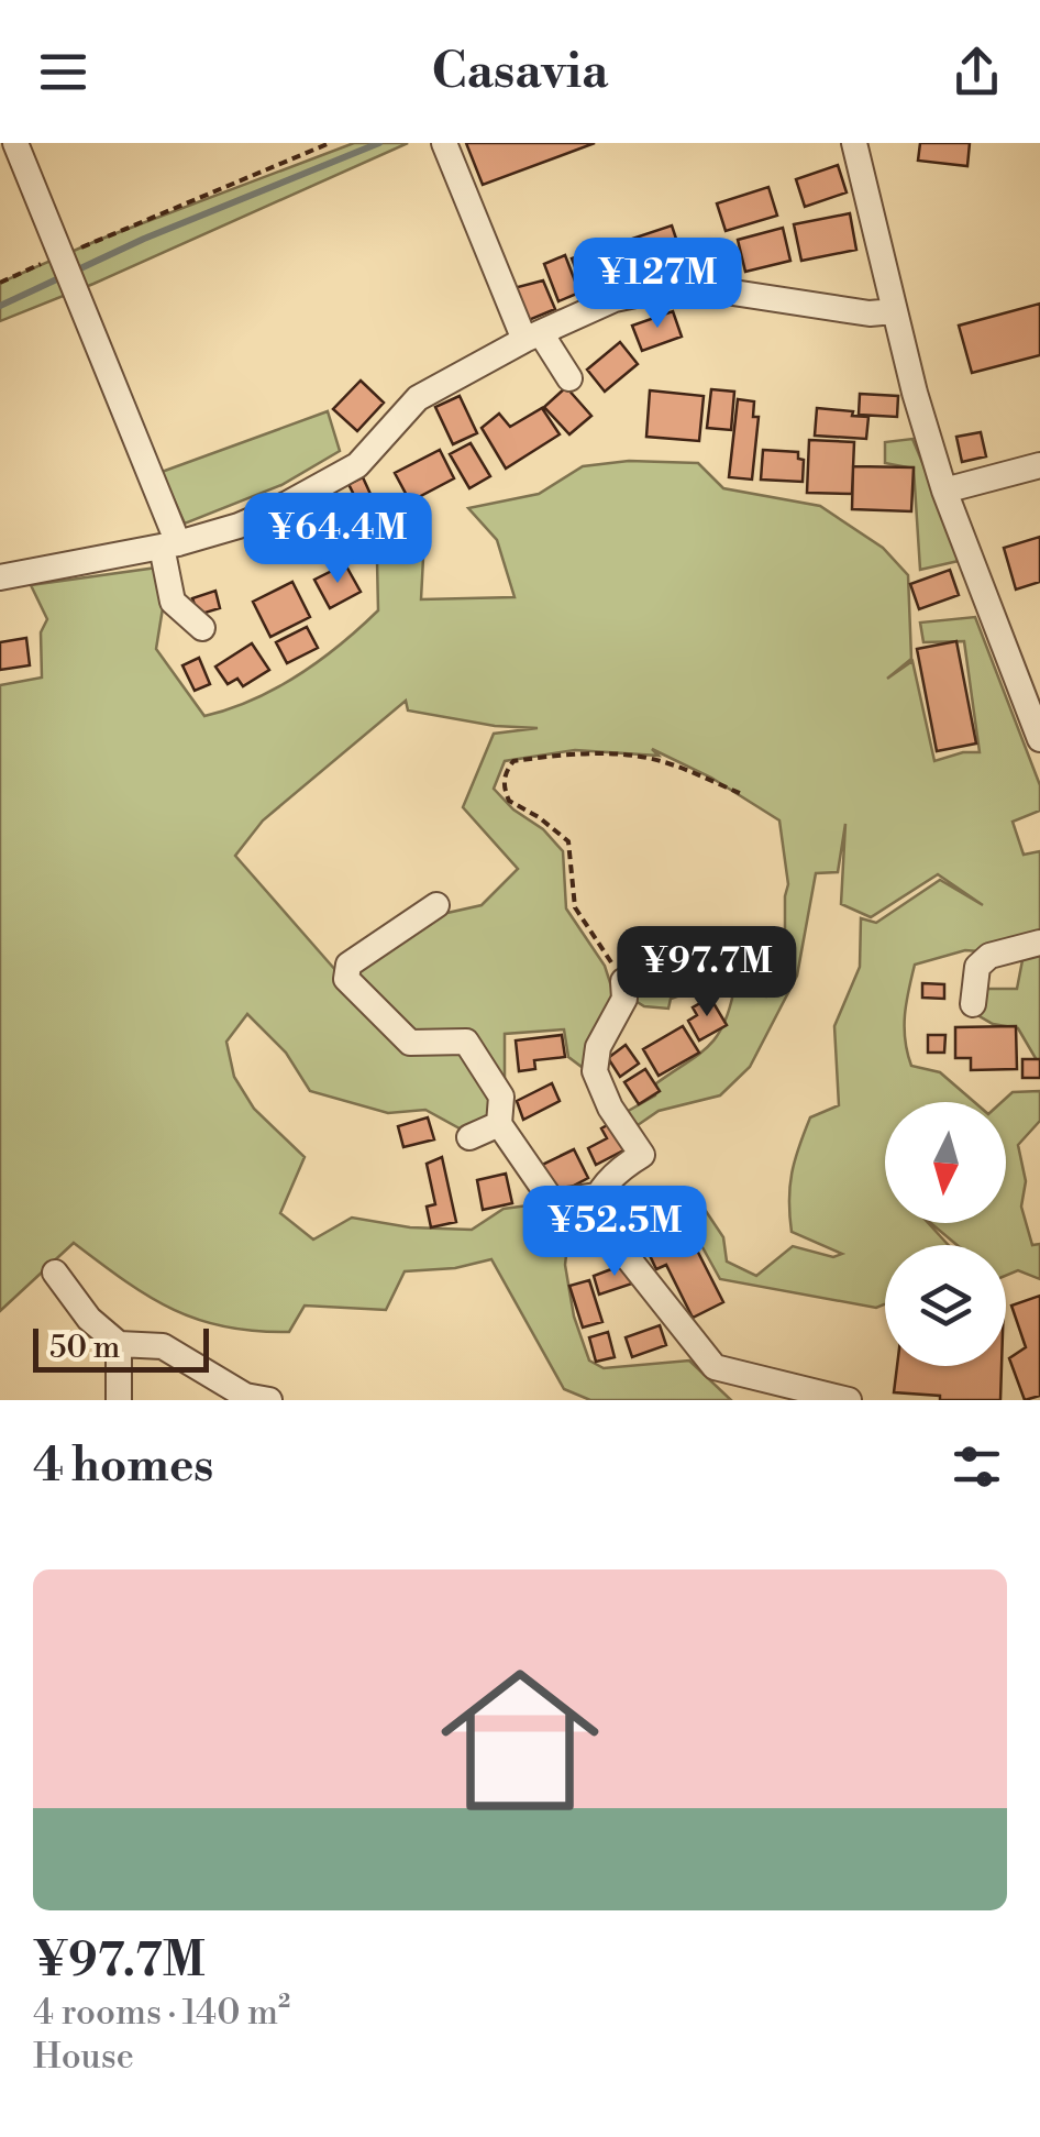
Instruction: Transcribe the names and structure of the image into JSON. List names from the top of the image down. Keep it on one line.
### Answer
{"scale_bar":"50 m","north":"bottom","page":{"header":"Casavia","price":["¥127M","¥64.4M","¥97.7M","¥52.5M"],"scale":"50 m","heading":"4 homes","list":[{"name":"¥97.7M","note":"4 rooms · 140 m² · House"}]}}
